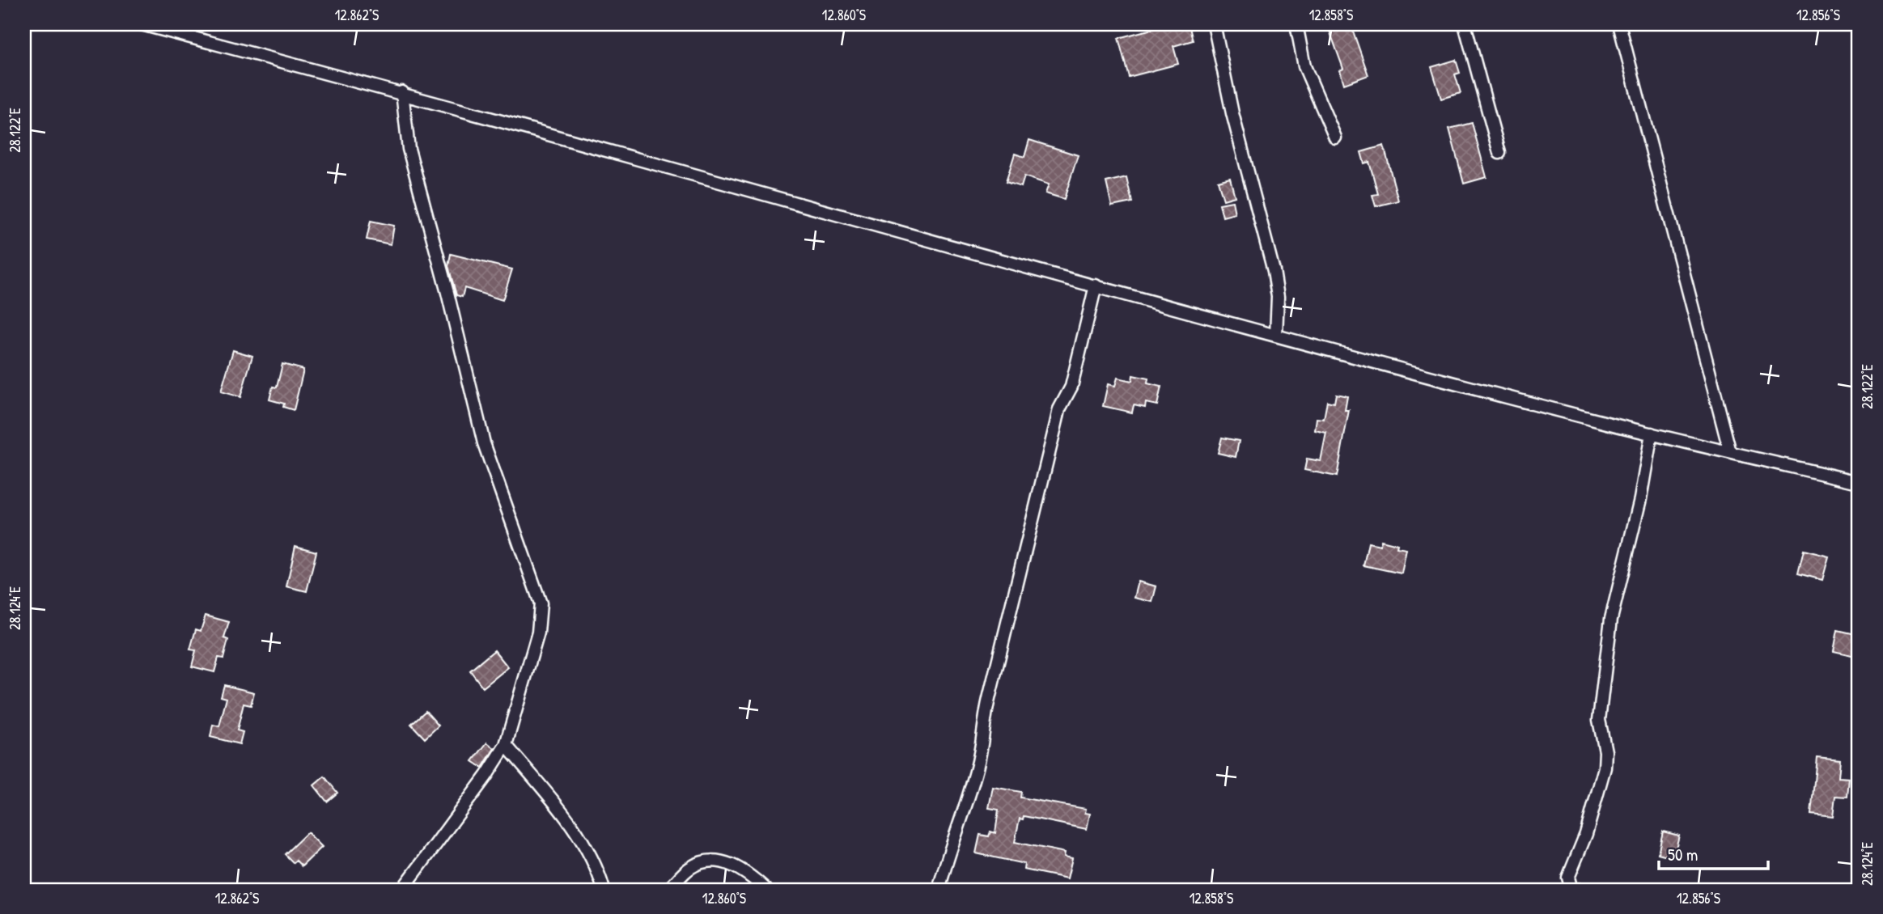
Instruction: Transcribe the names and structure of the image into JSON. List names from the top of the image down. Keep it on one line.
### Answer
{"scale_bar":"50 m","coordinates":["12.862°S","12.860°S","12.858°S","12.856°S","28.122°E","28.124°E"]}
